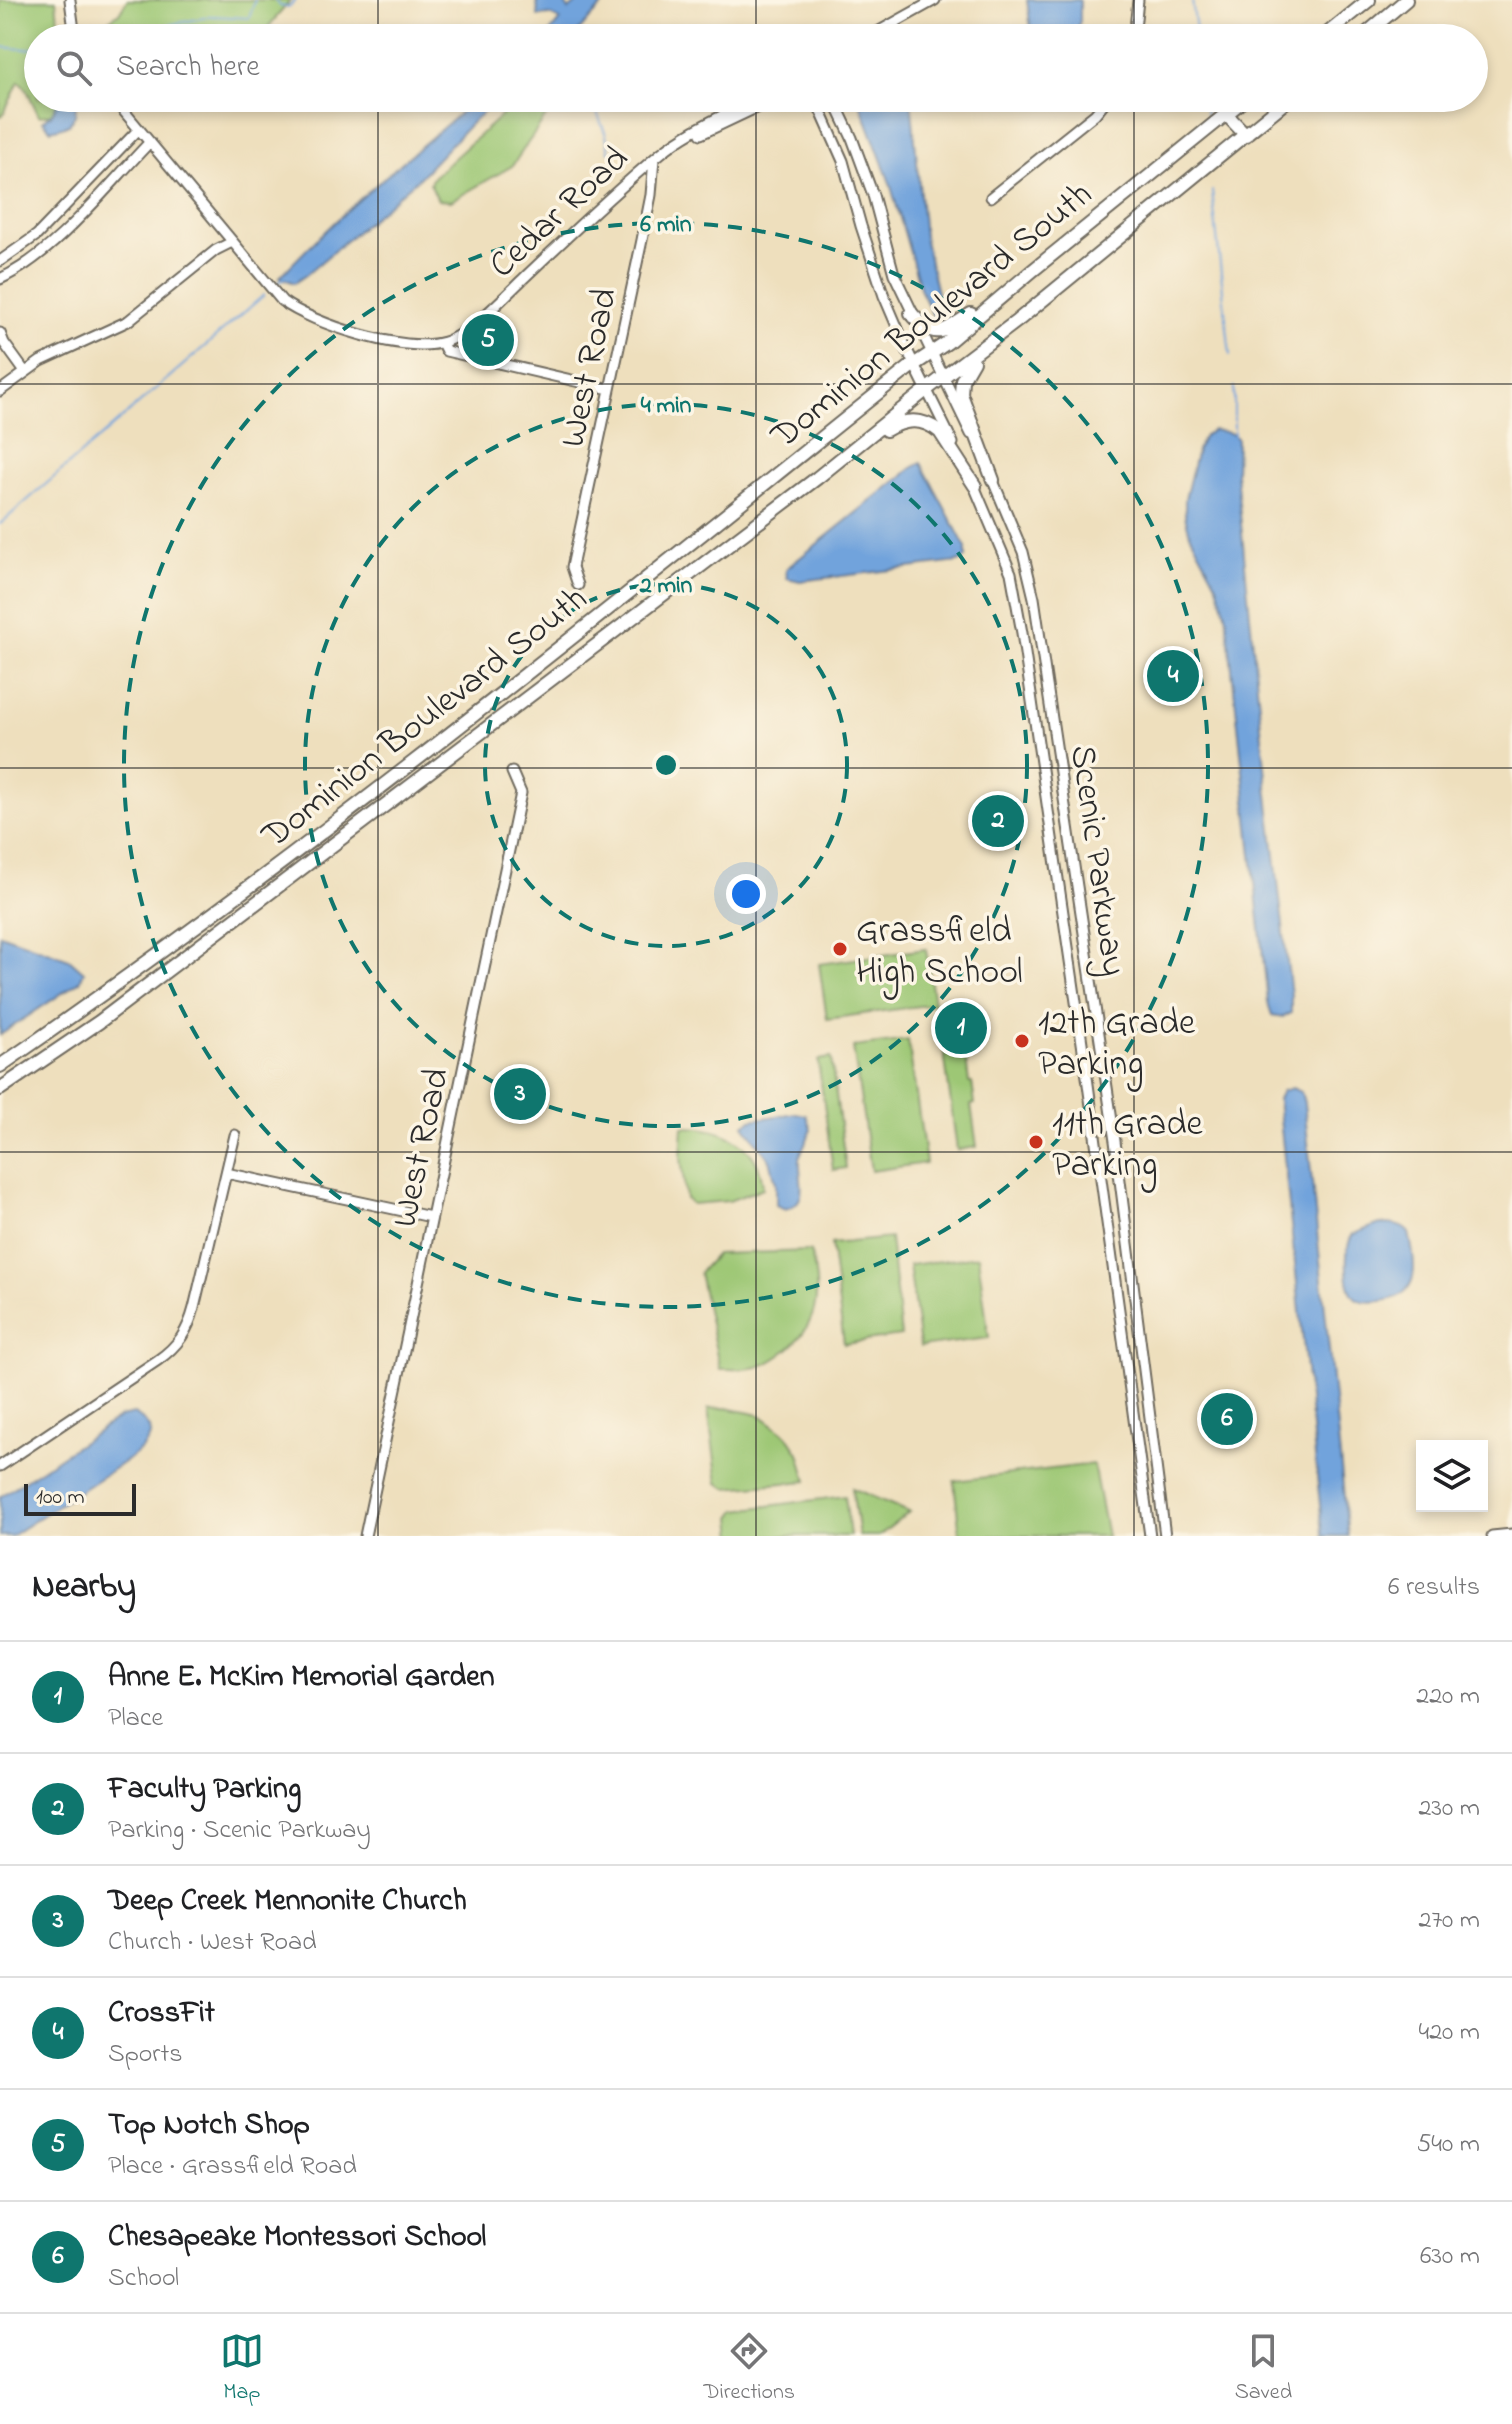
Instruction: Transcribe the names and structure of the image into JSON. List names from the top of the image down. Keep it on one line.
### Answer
{"streets":{"highway":["Dominion Boulevard South"],"street":["Cedar Road","West Road","Scenic Parkway"]},"crossings":[["Cedar Road","West Road"],["Dominion Boulevard South","Scenic Parkway"]],"places":["Grassfield High School","12th Grade Parking","11th Grade Parking"],"scale_bar":"100 m","page":{"search":"Search here","pins":["5","4","2","1","3","6"],"scale":"100 m","heading":["Nearby","6 results"],"list":[{"mark":"1","name":"Anne E. McKim Memorial Garden","note":"Place","value":"220 m"},{"mark":"2","name":"Faculty Parking","note":"Parking · Scenic Parkway","value":"230 m"},{"mark":"3","name":"Deep Creek Mennonite Church","note":"Church · West Road","value":"270 m"},{"mark":"4","name":"CrossFit","note":"Sports","value":"420 m"},{"mark":"5","name":"Top Notch Shop","note":"Place · Grassfield Road","value":"540 m"},{"mark":"6","name":"Chesapeake Montessori School","note":"School","value":"630 m"}],"nav":["Map","Directions","Saved"]},"rings":["6 min","4 min","2 min"]}
